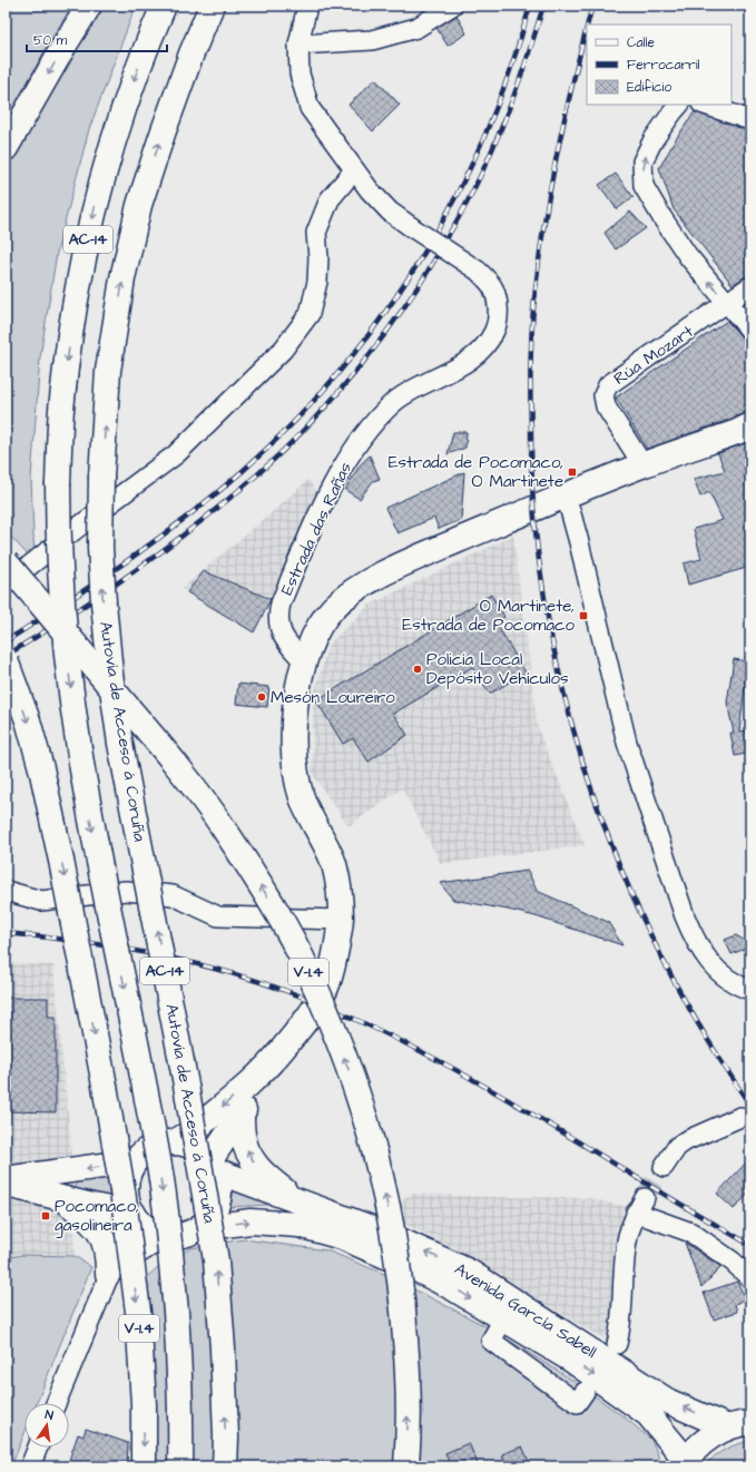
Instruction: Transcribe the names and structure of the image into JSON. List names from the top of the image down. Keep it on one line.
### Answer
{"streets":{"main road":["AC-14","Autovía de Acceso á Coruña","V-1.4","Avenida García Sabell"],"street":["Rúa Mozart","Estrada das Rañas"]},"places":{"transit":["Estrada de Pocomaco, O Martinete","O Martinete, Estrada de Pocomaco","Pocomaco, gasolineira"],"other":["Policía Local Depósito Vehículos","Mesón Loureiro"]},"legend":["Calle","Ferrocarril","Edificio"],"scale_bar":"50 m","north":"top"}
